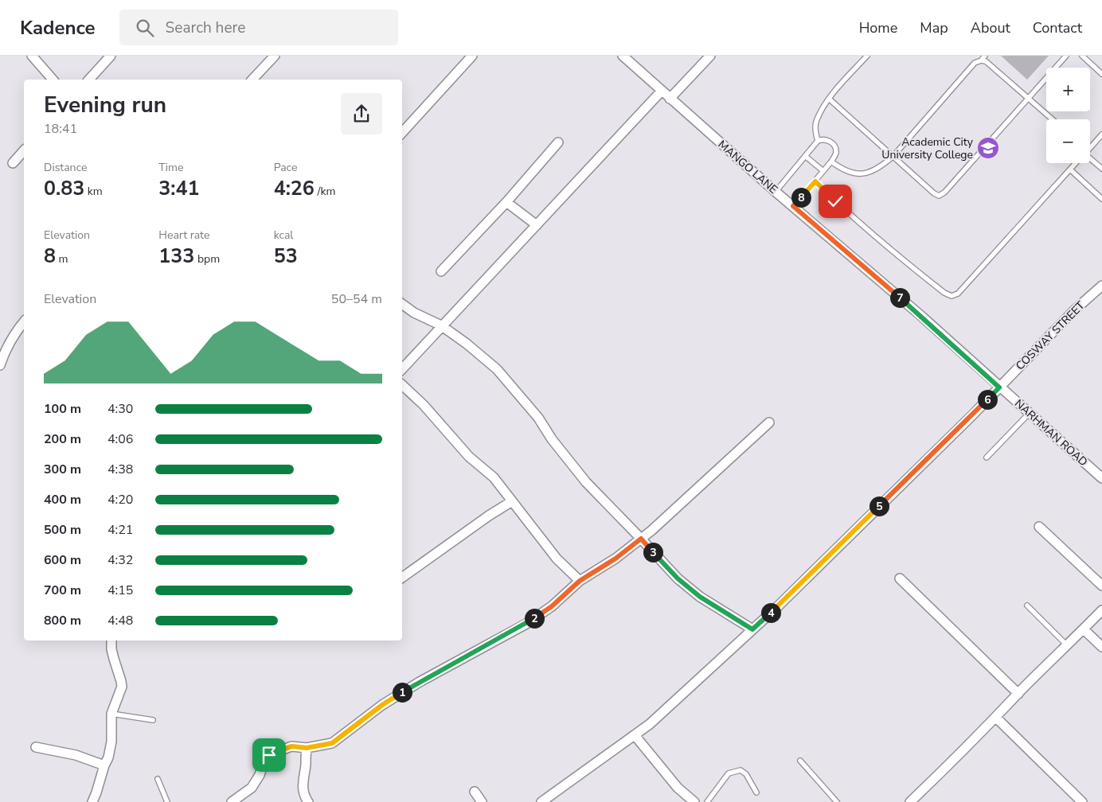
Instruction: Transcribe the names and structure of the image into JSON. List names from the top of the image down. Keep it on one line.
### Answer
{"streets":{"street":["MANGO LANE","COSWAY STREET","NARHMAN ROAD"]},"crossings":[["MANGO LANE","COSWAY STREET"],["MANGO LANE","NARHMAN ROAD"],["COSWAY STREET","NARHMAN ROAD"]],"places":{"school or university":["Academic City University College"]},"page":{"header":"Kadence","search":"Search here","nav":["Home","Map","About","Contact"],"map_buttons":["+","−"],"heading":["Evening run","18:41"],"stats":[["Distance","0.83 km"],["Time","3:41"],["Pace","4:26 /km"],["Elevation","8 m"],["Heart rate","133 bpm"],["kcal","53"]],"pins":["8","7","6","5","3","4","2","1"],"chart":["Elevation","50–54 m"],"list":[{"name":"100 m","note":"4:30"},{"name":"200 m","note":"4:06"},{"name":"300 m","note":"4:38"},{"name":"400 m","note":"4:20"},{"name":"500 m","note":"4:21"},{"name":"600 m","note":"4:32"},{"name":"700 m","note":"4:15"},{"name":"800 m","note":"4:48"}]}}
